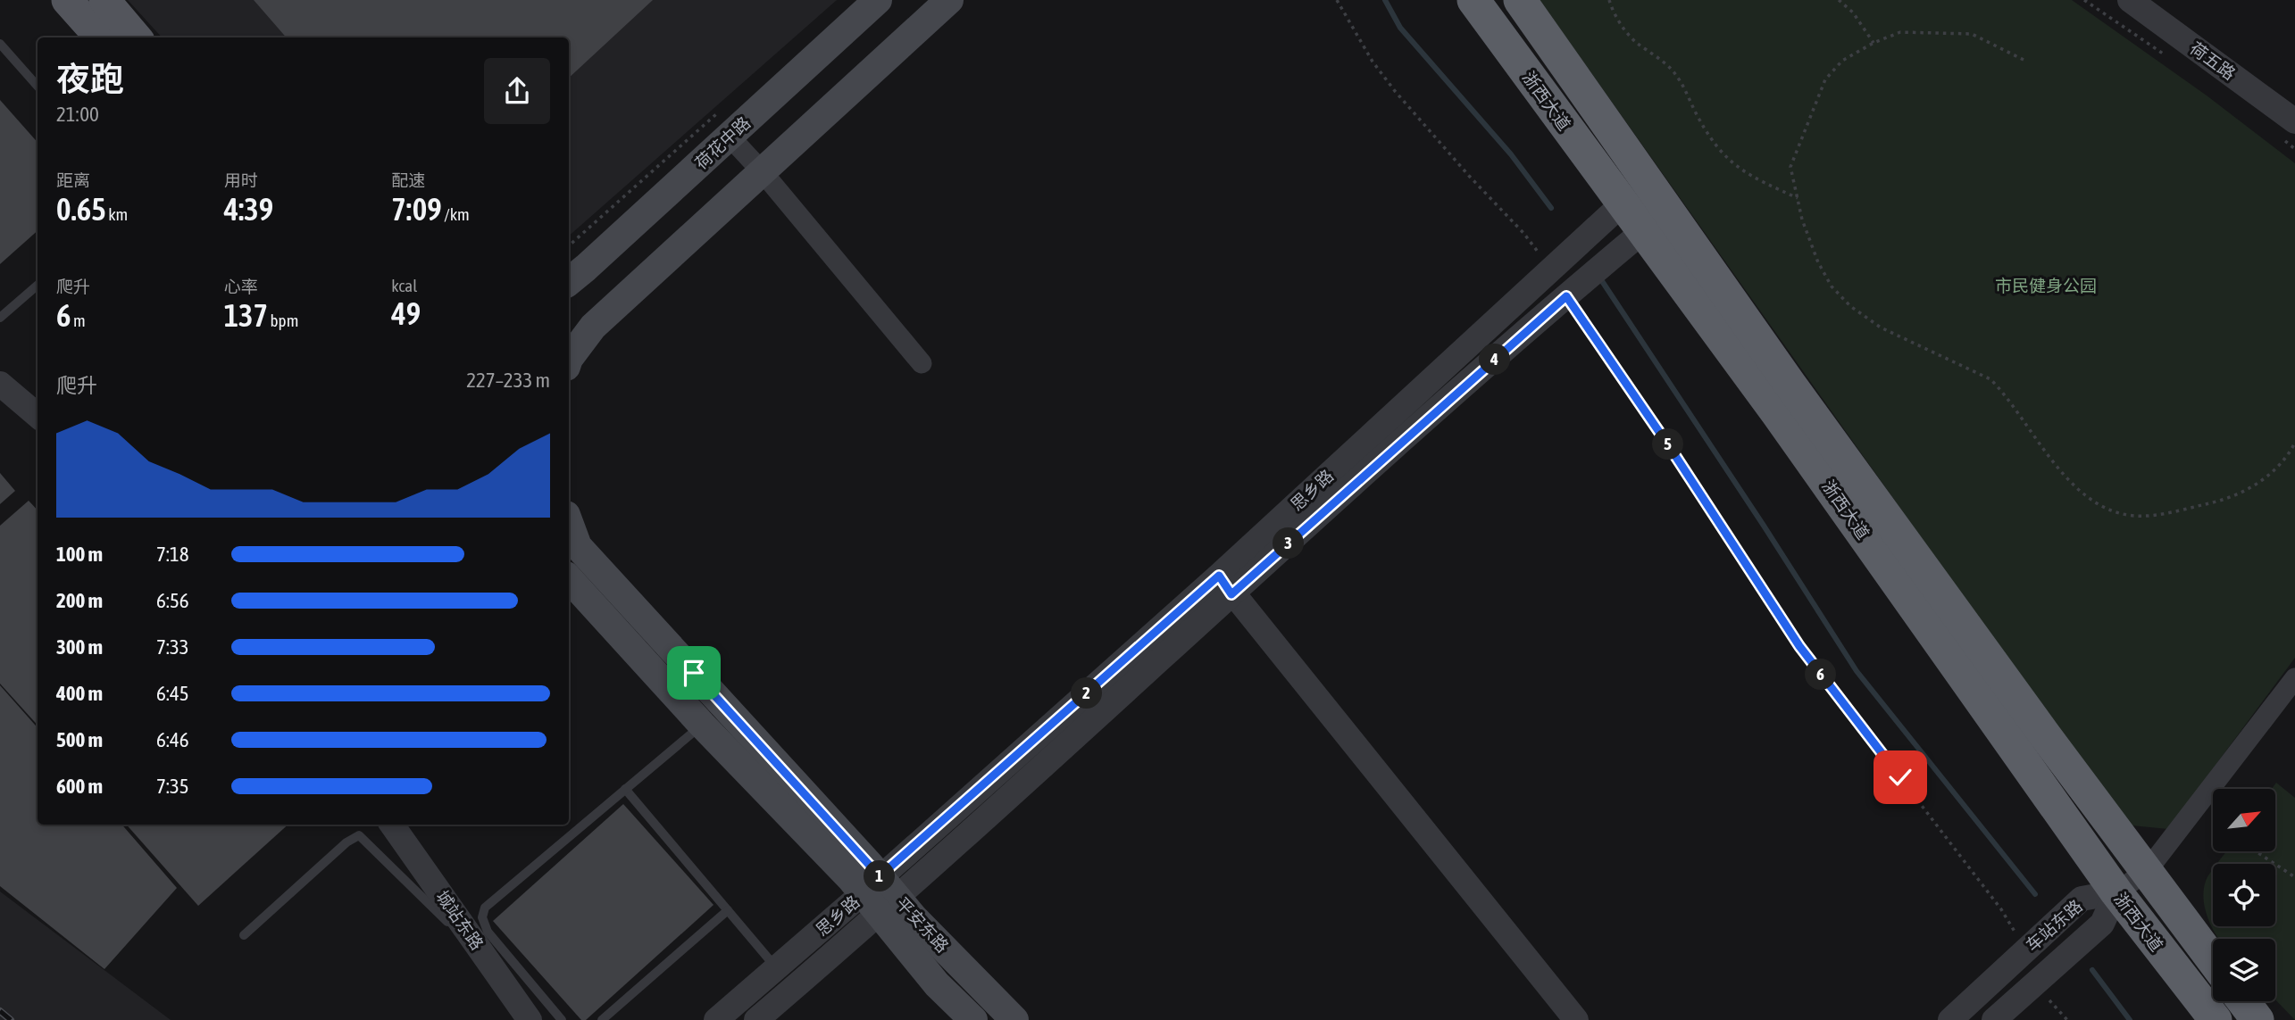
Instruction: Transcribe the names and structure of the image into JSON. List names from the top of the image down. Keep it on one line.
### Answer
{"streets":{"highway":["浙西大道"],"main road":["荷花中路","平安东路"],"street":["荷五路","思乡路","城站东路","车站东路"]},"crossings":[["浙西大道","思乡路"],["浙西大道","车站东路"],["思乡路","平安东路"]],"parks":["市民健身公园"],"north":"top right","page":{"heading":["夜跑","21:00"],"stats":[["距离","0.65 km"],["用时","4:39"],["配速","7:09 /km"],["爬升","6 m"],["心率","137 bpm"],["kcal","49"]],"pins":["4","5","3","6","2","1"],"chart":["爬升","227–233 m"],"list":[{"name":"100 m","note":"7:18"},{"name":"200 m","note":"6:56"},{"name":"300 m","note":"7:33"},{"name":"400 m","note":"6:45"},{"name":"500 m","note":"6:46"},{"name":"600 m","note":"7:35"}]}}
